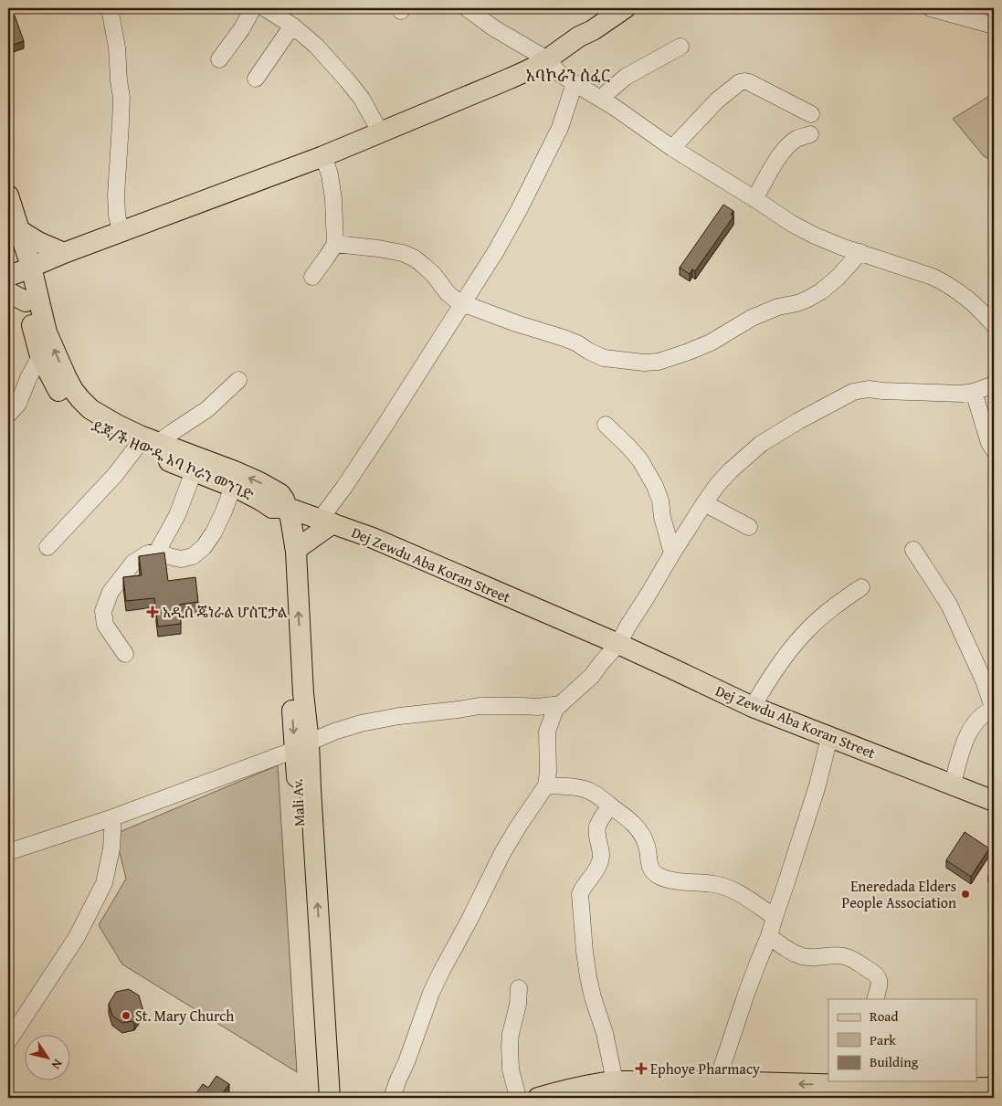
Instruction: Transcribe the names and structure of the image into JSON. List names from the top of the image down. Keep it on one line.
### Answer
{"streets":{"main road":["ደጃ/ች ዘውዱ አባ ኮራን መንገድ","Dej Zewdu Aba Koran Street","Mali Av."]},"crossings":[["ደጃ/ች ዘውዱ አባ ኮራን መንገድ","Dej Zewdu Aba Koran Street"],["ደጃ/ች ዘውዱ አባ ኮራን መንገድ","Mali Av."],["Dej Zewdu Aba Koran Street","Mali Av."]],"districts":["አባኮራን ሰፈር"],"places":{"health":["አዲስ ጄነራል ሆስፒታል","Ephoye Pharmacy"],"other":["Eneredada Elders People Association","St. Mary Church"]},"legend":["Road","Park","Building"],"north":"bottom right"}
